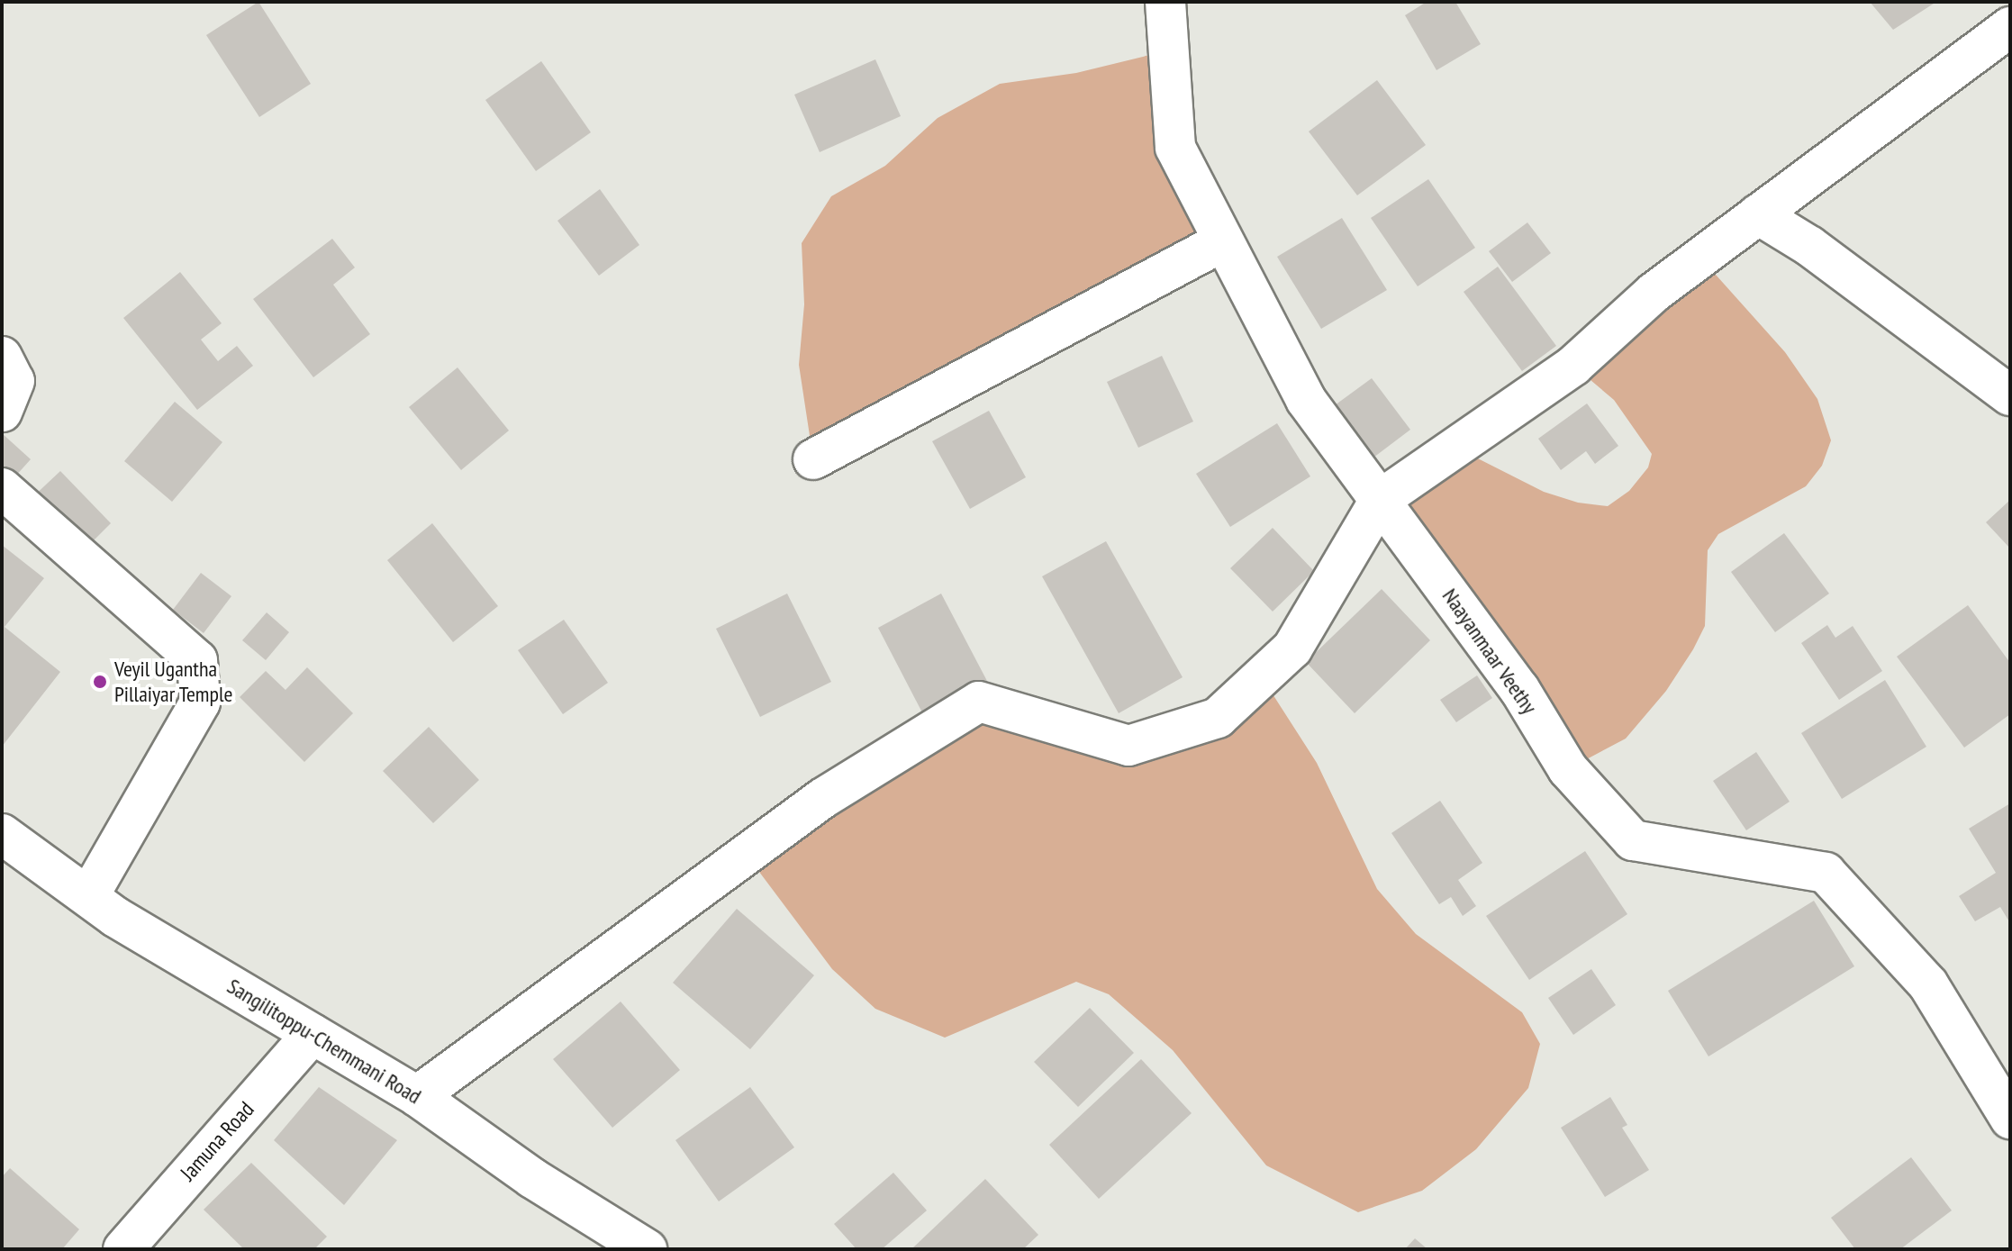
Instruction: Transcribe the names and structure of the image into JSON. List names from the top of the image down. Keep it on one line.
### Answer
{"streets":{"street":["Naayanmaar Veethy","Sangilitoppu-Chemmani Road","Jamuna Road"]},"crossings":[["Sangilitoppu-Chemmani Road","Jamuna Road"]],"places":["Veyil Ugantha Pillaiyar Temple"]}
